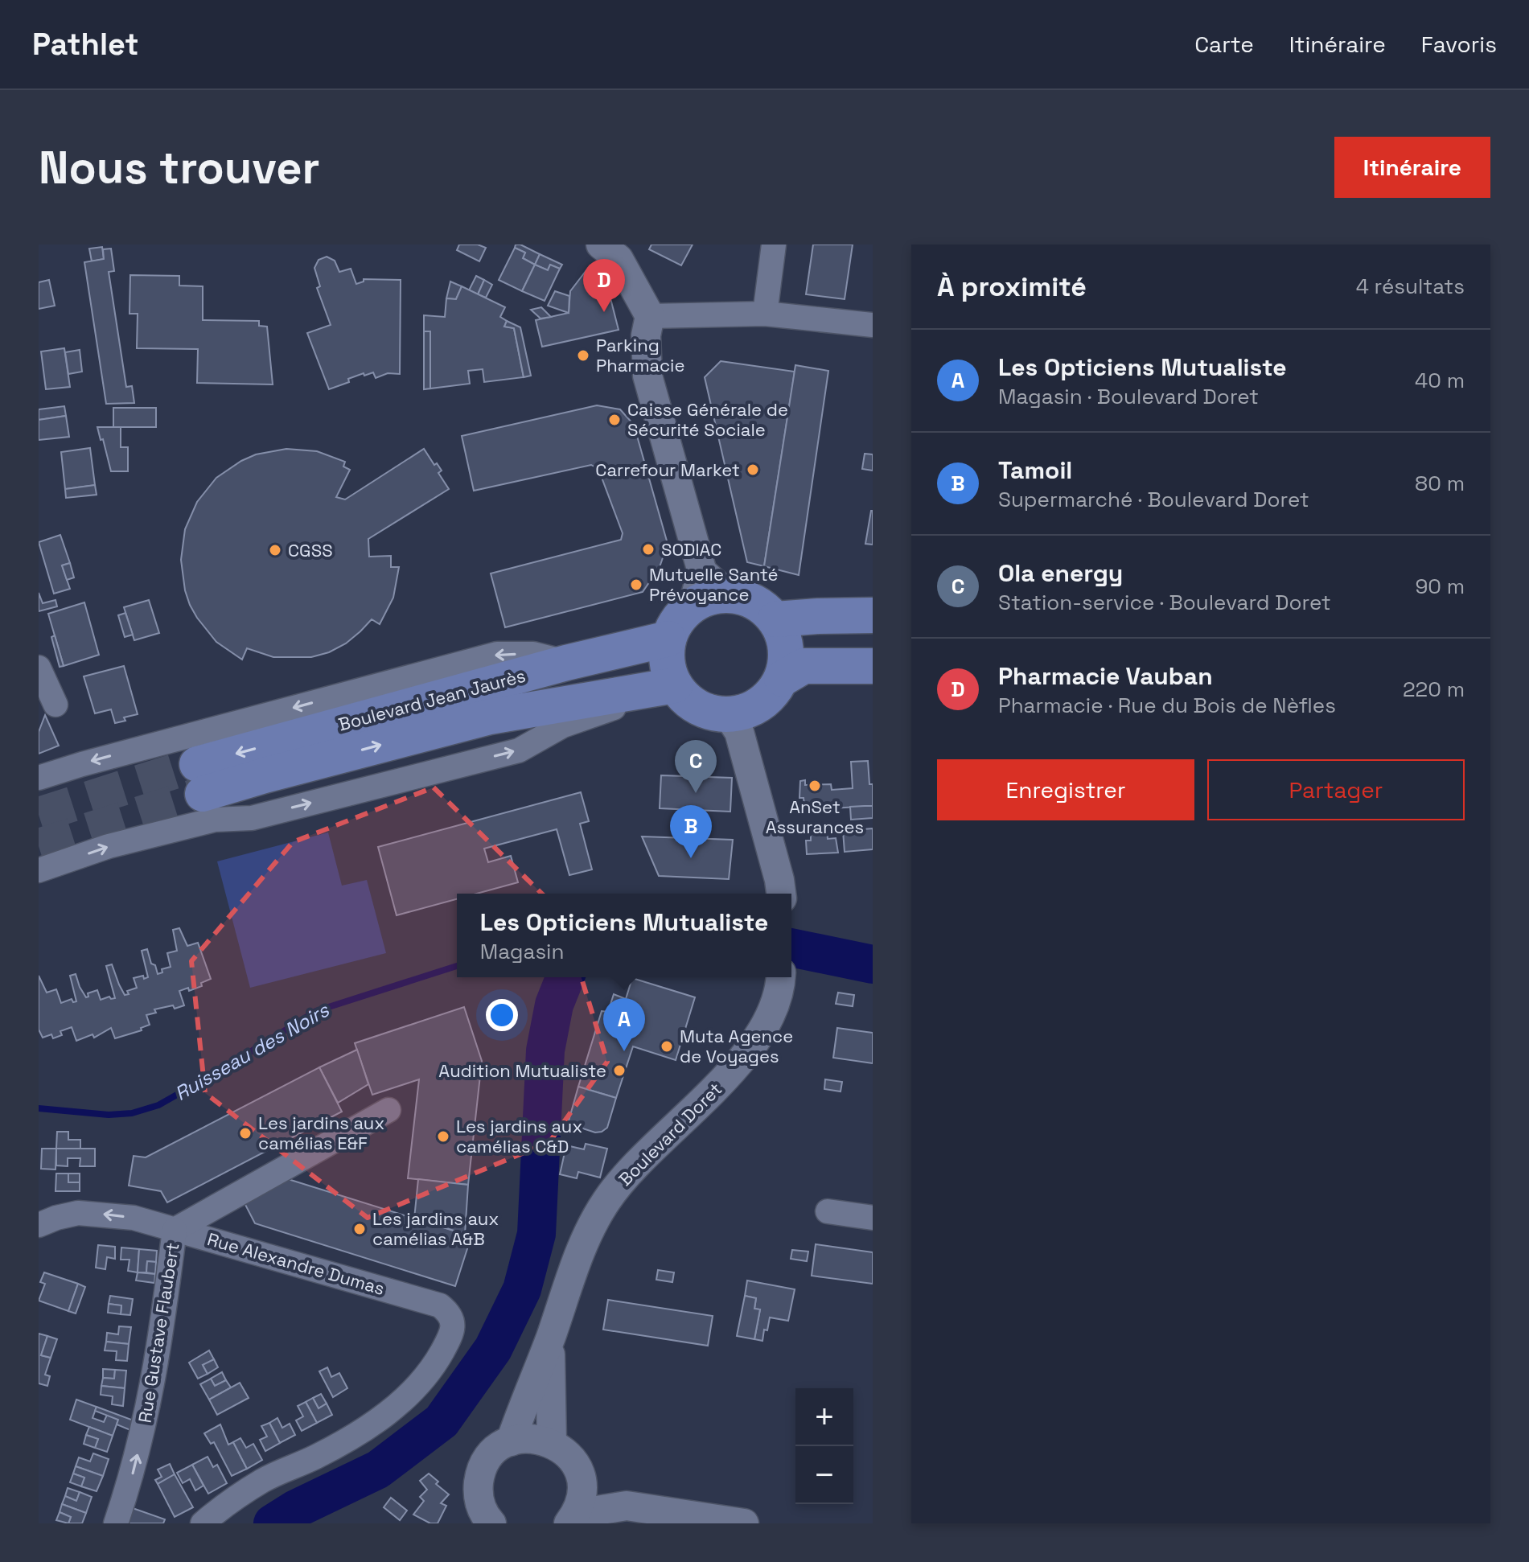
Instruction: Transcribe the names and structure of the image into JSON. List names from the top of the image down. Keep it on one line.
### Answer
{"streets":{"main road":["Boulevard Jean Jaurès"],"street":["Boulevard Doret","Rue Alexandre Dumas","Rue Gustave Flaubert"]},"crossings":[["Rue Alexandre Dumas","Rue Gustave Flaubert"]],"one_way":["Rue Gustave Flaubert"],"water":["Ruisseau des Noirs"],"places":["Parking Pharmacie","Caisse Générale de Sécurité Sociale","Carrefour Market","SODIAC","CGSS","Mutuelle Santé Prévoyance","AnSet Assurances","Muta Agence de Voyages","Audition Mutualiste","Les jardins aux camélias E&F","Les jardins aux camélias C&D","Les jardins aux camélias A&B"],"page":{"header":"Pathlet","nav":["Carte","Itinéraire","Favoris"],"buttons":["Itinéraire",["Enregistrer","Partager"]],"title":"Nous trouver","heading":["À proximité","4 résultats"],"pins":["D","C","B","A"],"list":[{"mark":"A","name":"Les Opticiens Mutualiste","note":"Magasin · Boulevard Doret","value":"40 m"},{"mark":"B","name":"Tamoil","note":"Supermarché · Boulevard Doret","value":"80 m"},{"mark":"C","name":"Ola energy","note":"Station-service · Boulevard Doret","value":"90 m"},{"mark":"D","name":"Pharmacie Vauban","note":"Pharmacie · Rue du Bois de Nèfles","value":"220 m"}],"popup":["Les Opticiens Mutualiste","Magasin"],"map_buttons":["+","−"]}}
